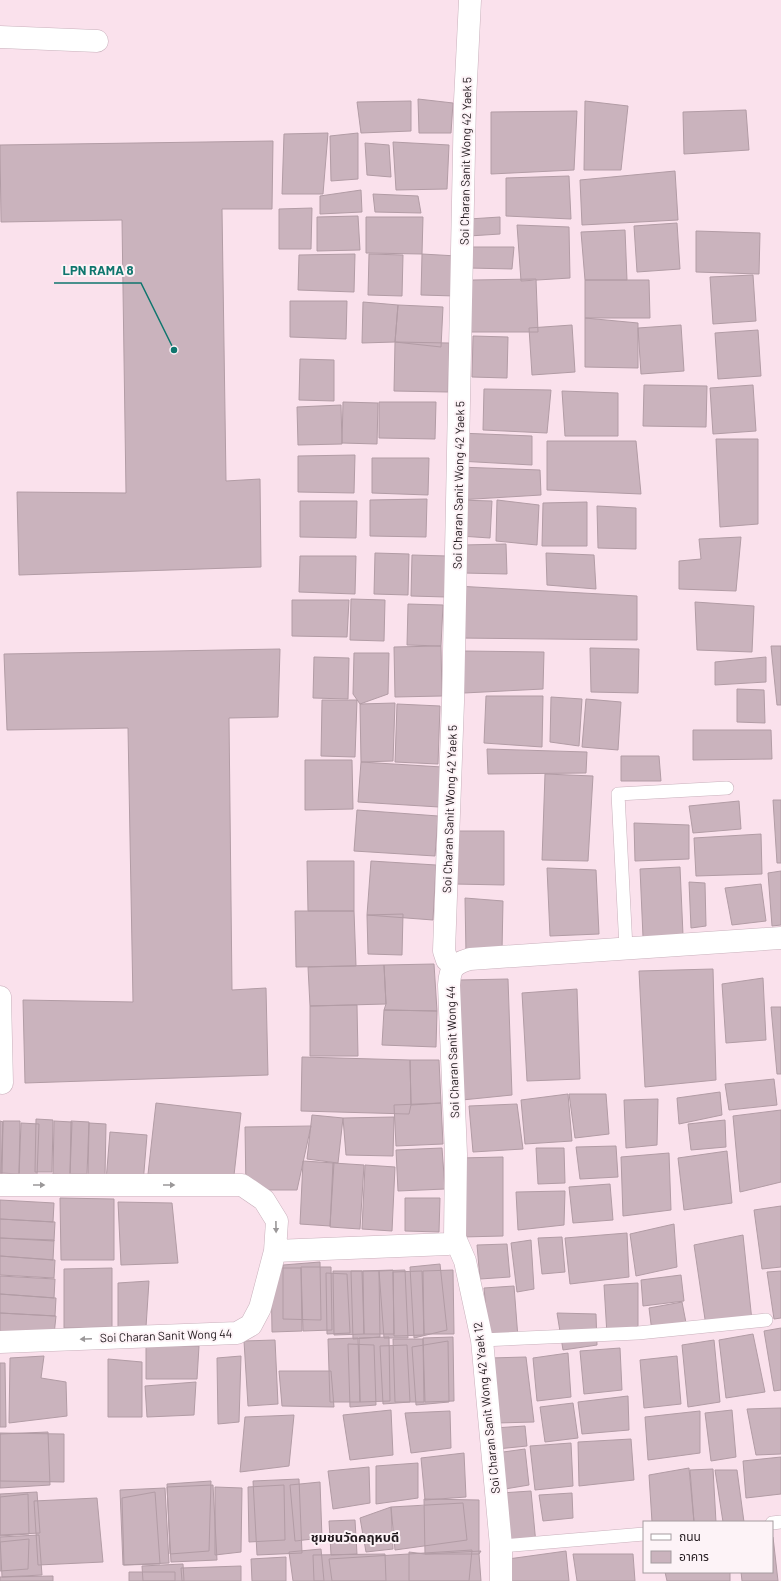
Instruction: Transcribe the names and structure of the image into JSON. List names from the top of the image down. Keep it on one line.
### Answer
{"streets":{"street":["Soi Charan Sanit Wong 42 Yaek 5","Soi Charan Sanit Wong 44","Soi Charan Sanit Wong 42 Yaek 12"]},"crossings":[["Soi Charan Sanit Wong 42 Yaek 5","Soi Charan Sanit Wong 44"],["Soi Charan Sanit Wong 44","Soi Charan Sanit Wong 42 Yaek 12"]],"districts":["ชุมชนวัดคฤหบดี"],"places":["LPN RAMA 8"],"legend":["ถนน","อาคาร"]}
